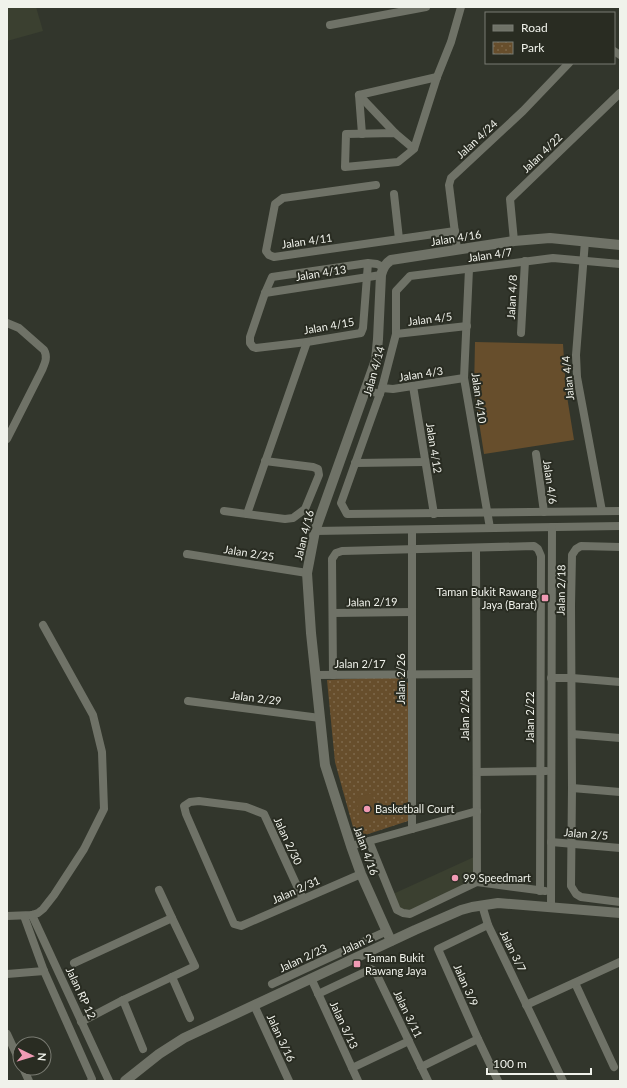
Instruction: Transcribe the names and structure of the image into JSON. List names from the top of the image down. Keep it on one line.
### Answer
{"streets":{"street":["Jalan 4/24","Jalan 4/22","Jalan 4/16","Jalan 4/11","Jalan 4/7","Jalan 4/13","Jalan 4/8","Jalan 4/5","Jalan 4/15","Jalan 4/14","Jalan 4/3","Jalan 4/4","Jalan 4/10","Jalan 4/12","Jalan 4/6","Jalan 2/25","Jalan 2/18","Jalan 2/19","Jalan 2/17","Jalan 2/26","Jalan 2/29","Jalan 2/24","Jalan 2/22","Jalan 2/5","Jalan 2/30","Jalan 2/31","Jalan 2","Jalan 3/7","Jalan 2/23","Jalan 3/9","Jalan RP 12","Jalan 3/11","Jalan 3/13","Jalan 3/16"]},"crossings":[["Jalan 4/24","Jalan 4/16"],["Jalan 4/24","Jalan 4/11"],["Jalan 4/22","Jalan 4/16"],["Jalan 4/16","Jalan 4/13"],["Jalan 4/16","Jalan 4/3"],["Jalan 4/16","Jalan 4/4"],["Jalan 4/16","Jalan 2/25"],["Jalan 4/16","Jalan 2/17"],["Jalan 4/16","Jalan 2/29"],["Jalan 4/16","Jalan 2/31"],["Jalan 4/16","Jalan 2"],["Jalan 4/16","Jalan 2/23"],["Jalan 4/7","Jalan 4/8"],["Jalan 4/7","Jalan 4/14"],["Jalan 4/7","Jalan 4/4"],["Jalan 4/7","Jalan 4/10"],["Jalan 4/13","Jalan 4/15"],["Jalan 4/5","Jalan 4/14"],["Jalan 4/5","Jalan 4/10"],["Jalan 4/14","Jalan 4/3"],["Jalan 4/14","Jalan 4/12"],["Jalan 4/3","Jalan 4/10"],["Jalan 4/3","Jalan 4/12"],["Jalan 2/18","Jalan 2/5"],["Jalan 2/19","Jalan 2/26"],["Jalan 2/17","Jalan 2/26"],["Jalan 2/17","Jalan 2/24"],["Jalan 2/24","Jalan 2/22"],["Jalan 2/30","Jalan 2/31"],["Jalan 2","Jalan 3/7"],["Jalan 2","Jalan 3/13"],["Jalan 2","Jalan 3/16"],["Jalan 3/7","Jalan 3/9"],["Jalan 3/11","Jalan 3/13"]],"places":{"transit":["Taman Bukit Rawang Jaya (Barat)","Taman Bukit Rawang Jaya"],"other":["Basketball Court","99 Speedmart"]},"legend":["Road","Park"],"scale_bar":"100 m","north":"right"}
